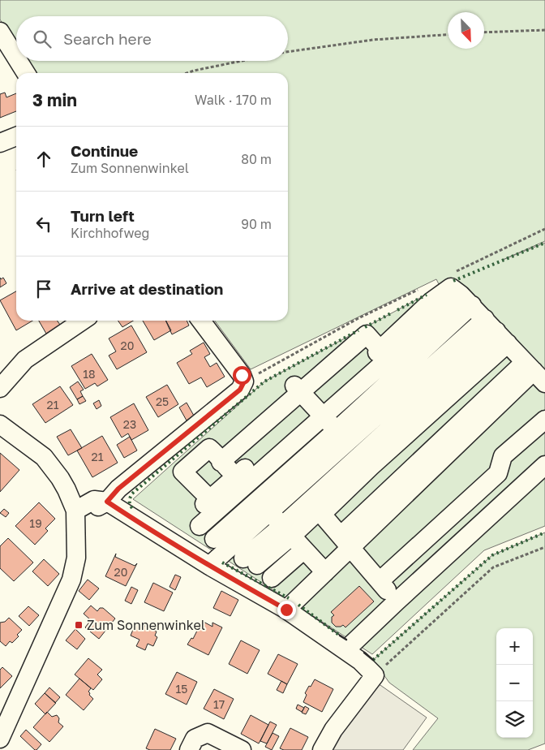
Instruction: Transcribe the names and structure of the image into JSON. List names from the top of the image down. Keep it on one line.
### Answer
{"places":{"transit":["Zum Sonnenwinkel"]},"house_numbers":["20","18","25","21","23","21","19","20","15","17"],"north":"bottom right","page":{"search":"Search here","heading":["3 min","Walk · 170 m"],"list":[["Continue","Zum Sonnenwinkel","80 m"],["Turn left","Kirchhofweg","90 m"],"Arrive at destination"],"map_buttons":["+","−"]}}
